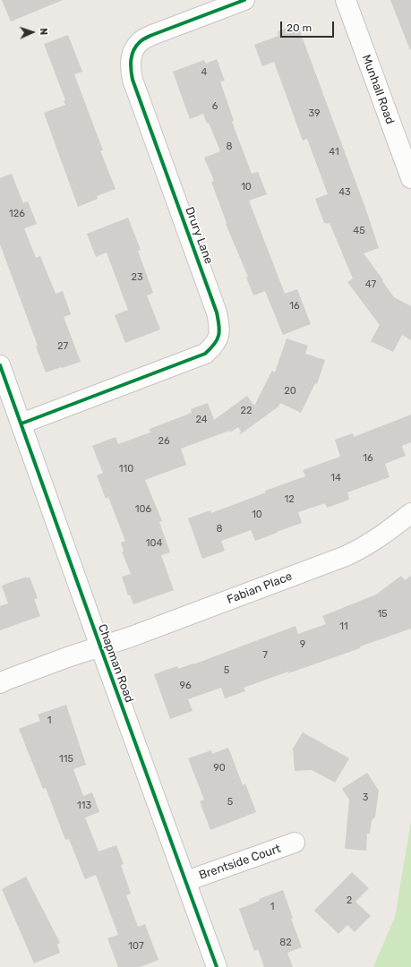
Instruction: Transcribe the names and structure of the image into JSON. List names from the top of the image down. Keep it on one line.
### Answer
{"streets":{"street":["Munhall Road","Drury Lane","Fabian Place","Chapman Road","Brentside Court"]},"crossings":[["Drury Lane","Chapman Road"],["Fabian Place","Chapman Road"],["Chapman Road","Brentside Court"]],"house_numbers":["4","6","39","8","41","10","43","126","45","23","47","16","27","20","22","24","26","16","110","14","12","106","10","8","104","15","11","9","7","5","96","1","115","90","3","5","113","2","1","82","107"],"scale_bar":"20 m","north":"right"}
